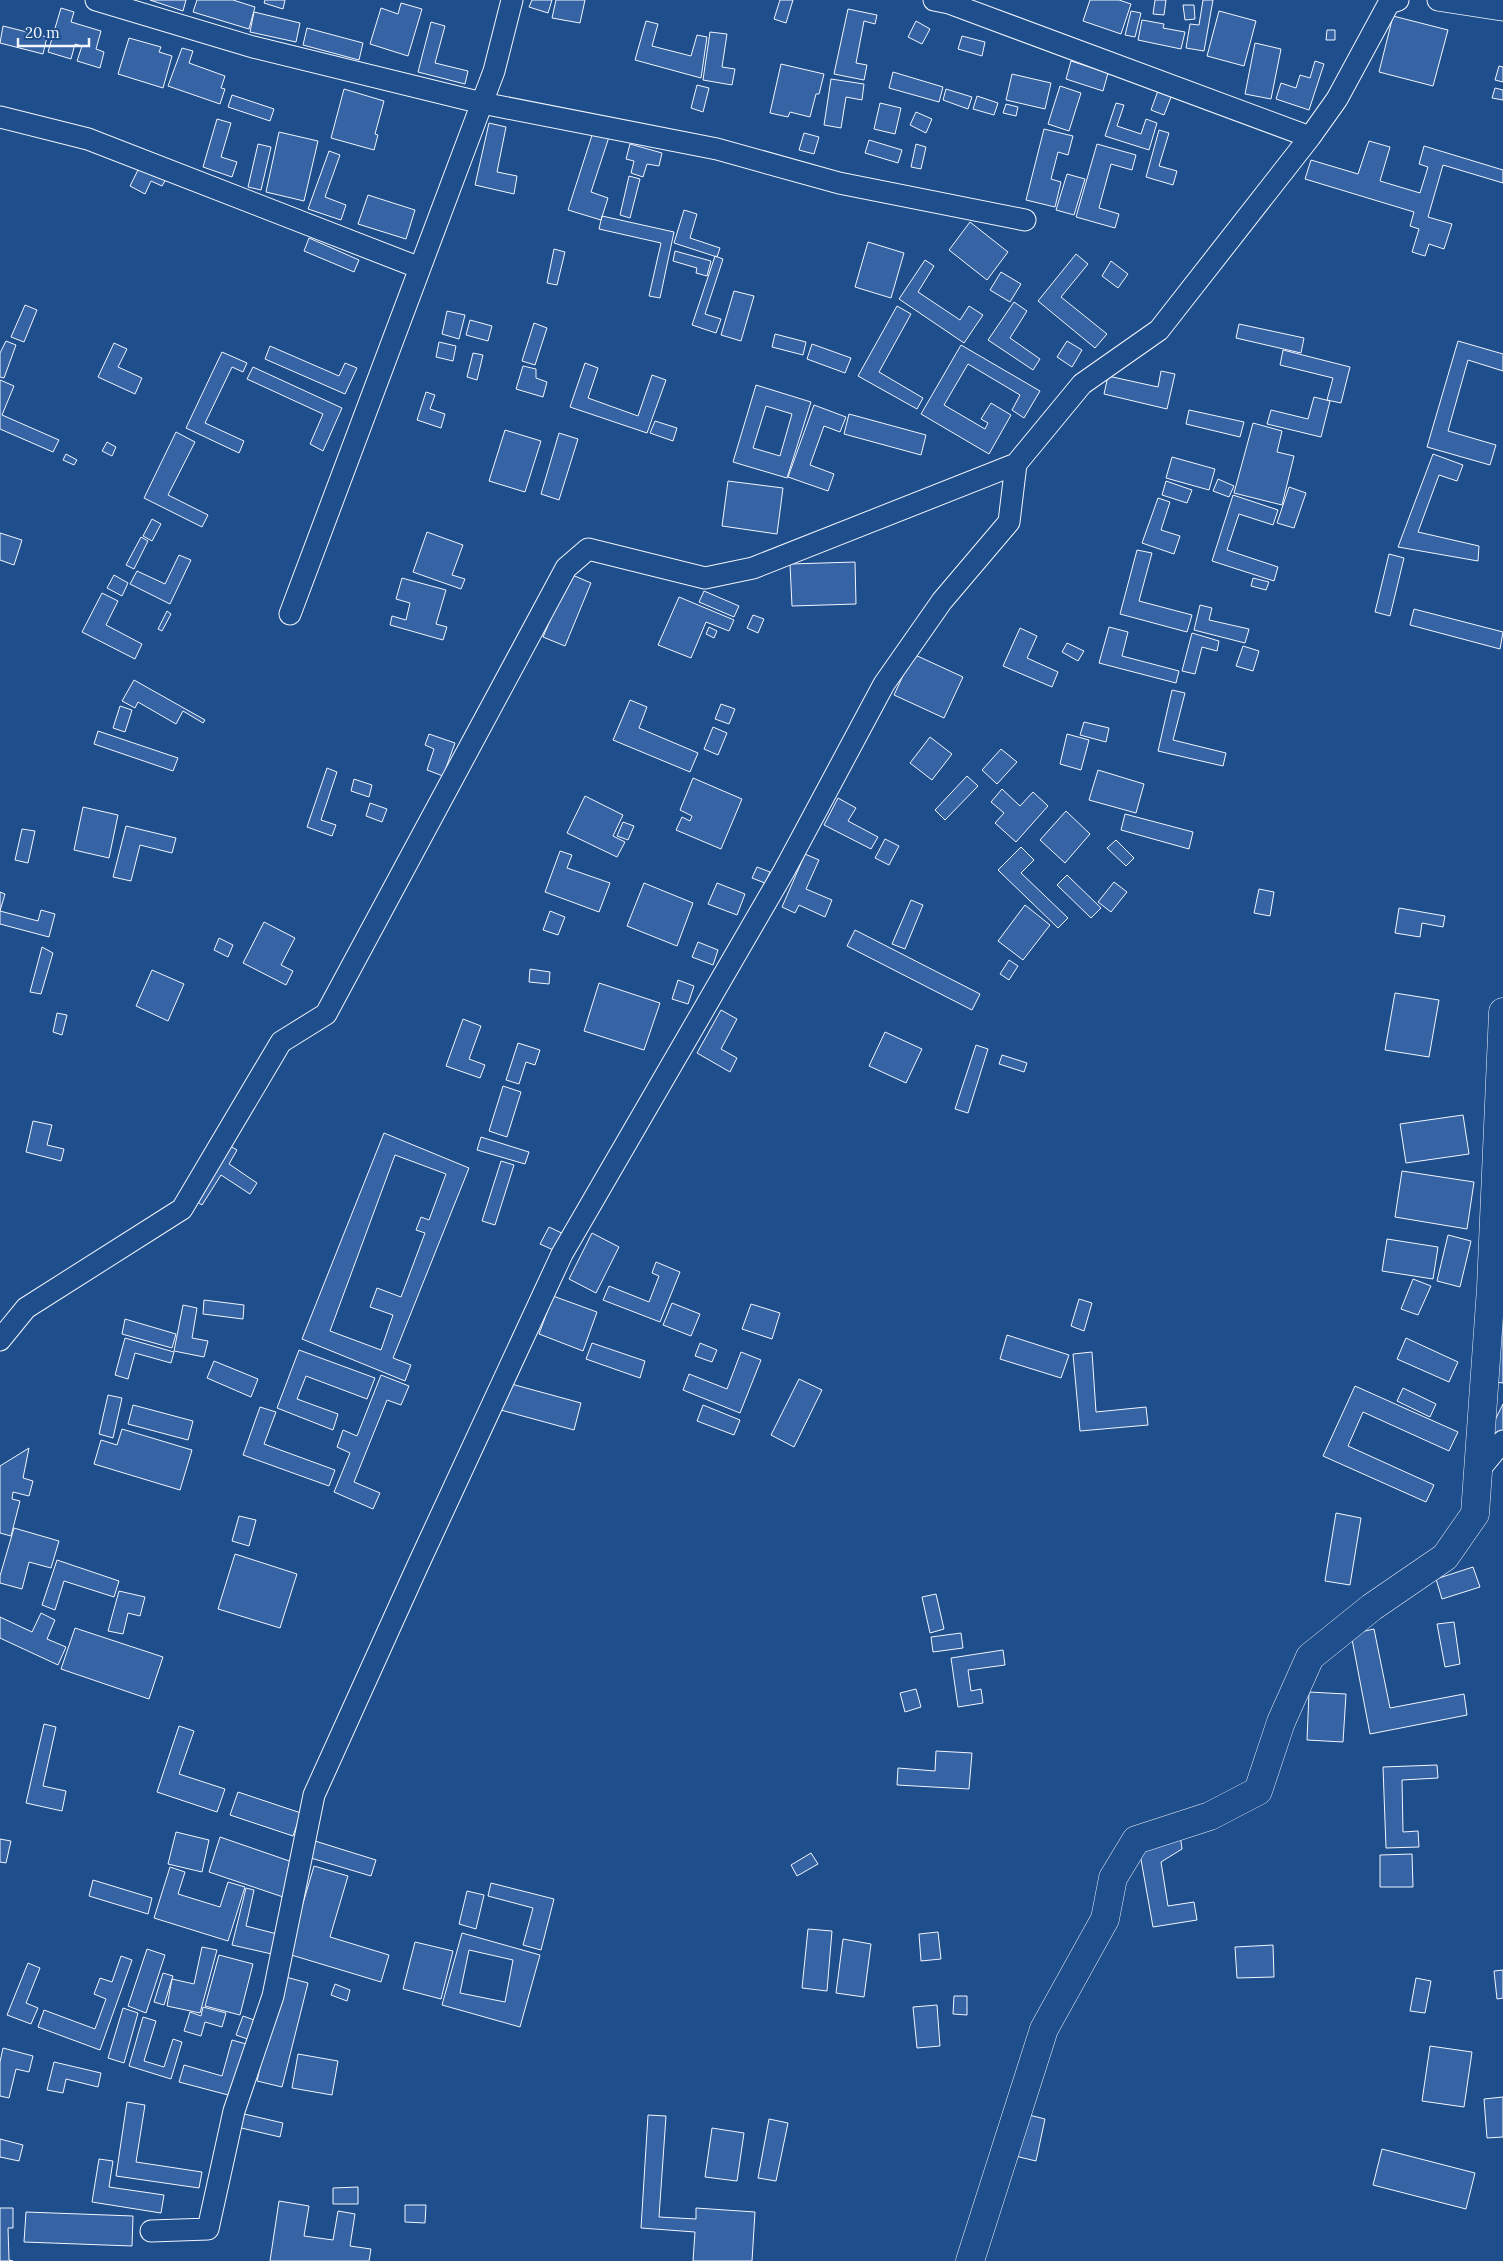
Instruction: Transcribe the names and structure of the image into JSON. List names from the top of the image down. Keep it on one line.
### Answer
{"scale_bar":"20 m"}
